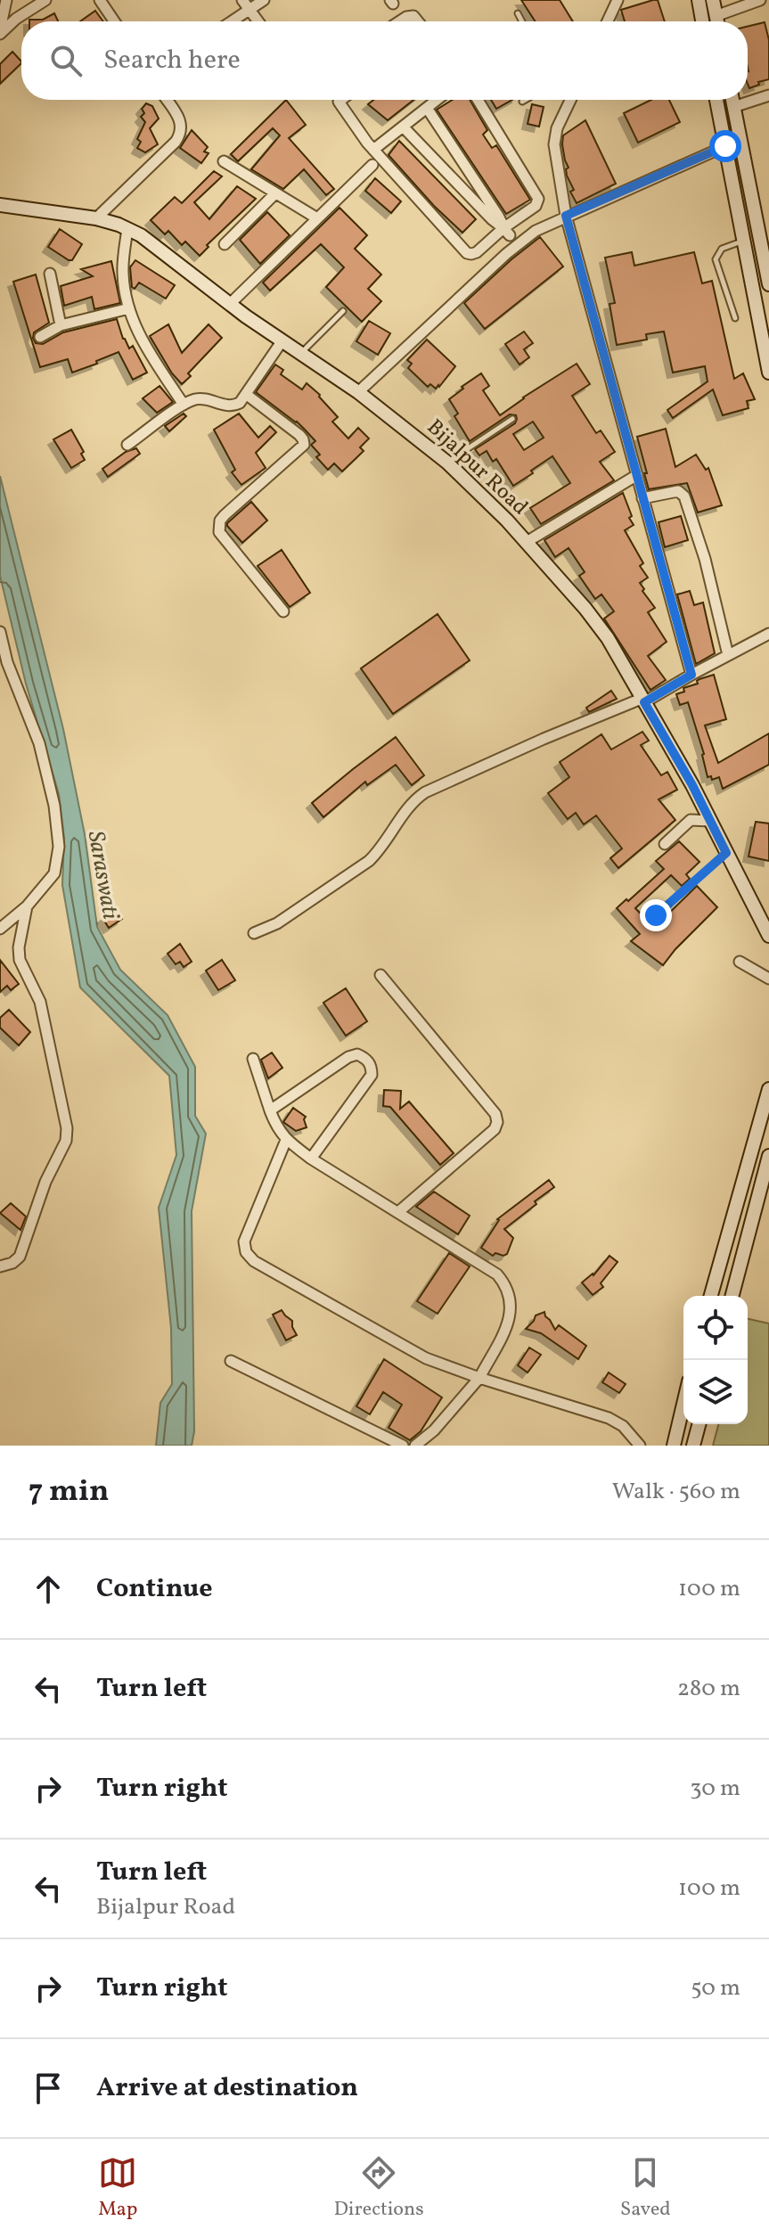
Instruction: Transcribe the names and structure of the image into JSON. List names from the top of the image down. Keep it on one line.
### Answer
{"streets":{"main road":["Bijalpur Road"]},"water":["Saraswati"],"page":{"search":"Search here","heading":["7 min","Walk · 560 m"],"list":[["Continue","100 m"],["Turn left","280 m"],["Turn right","30 m"],["Turn left","Bijalpur Road","100 m"],["Turn right","50 m"],"Arrive at destination"],"nav":["Map","Directions","Saved"]}}
